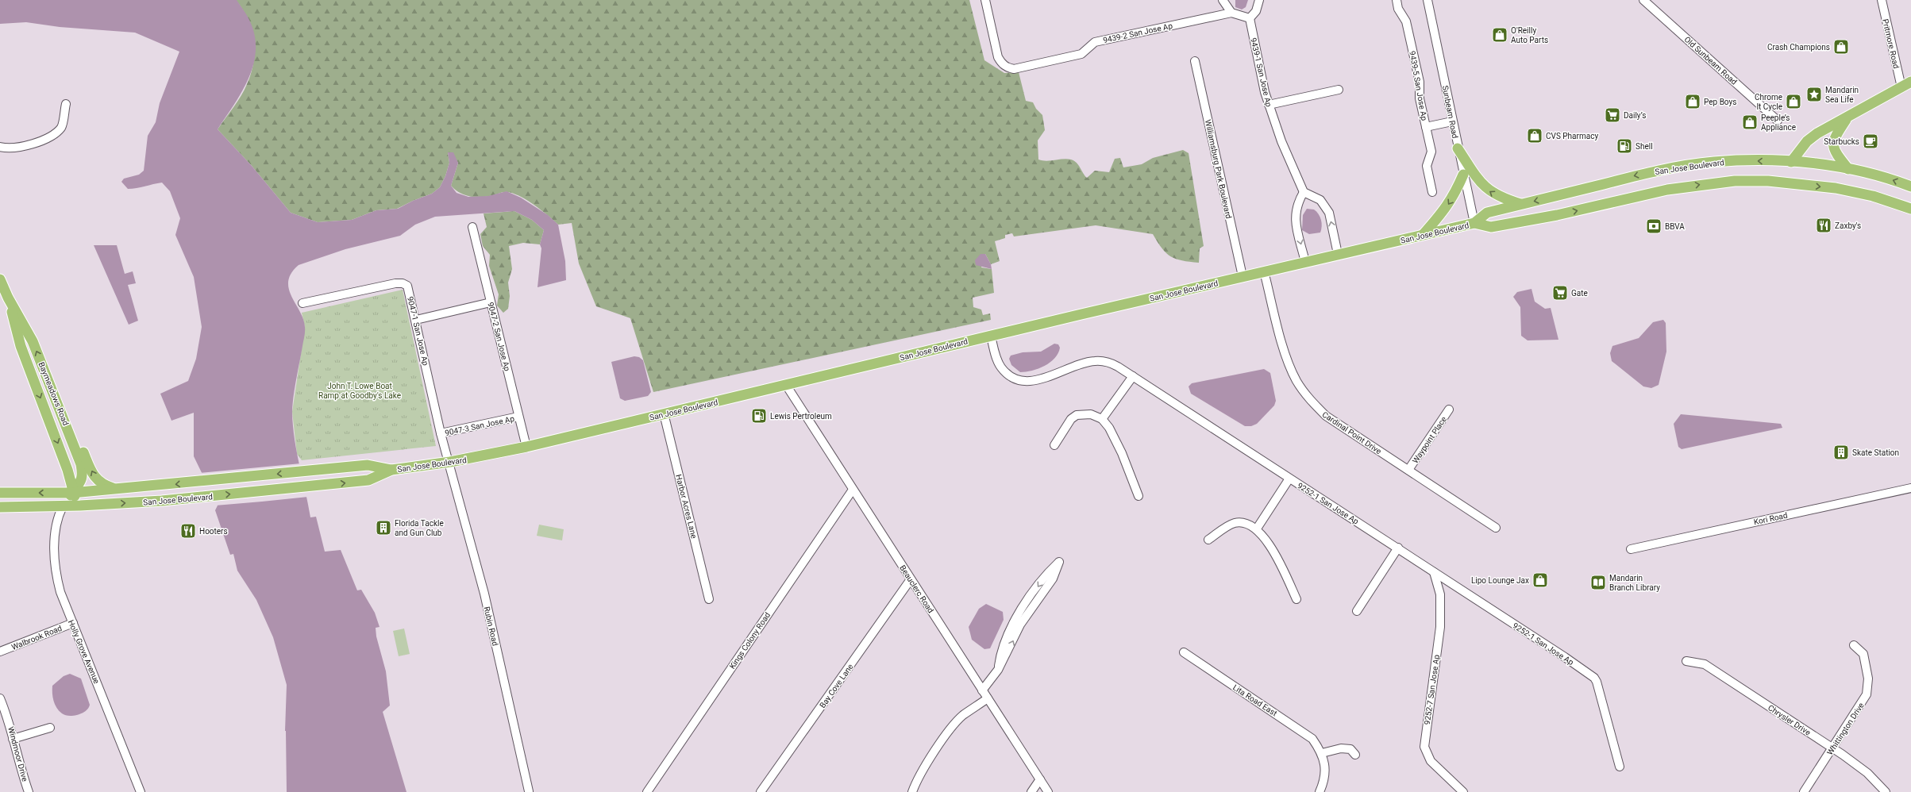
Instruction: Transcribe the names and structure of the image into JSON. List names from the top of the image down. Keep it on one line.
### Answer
{"streets":{"main road":["San Jose Boulevard","Baymeadows Road"],"street":["9439-2 San Jose Ap","Pritmore Road","Old Sunbeam Road","9439-1 San Jose Ap","9439-5 San Jose Ap","Sunbeam Road","Williamsburg Park Boulevard","9047-1 San Jose Ap","9047-2 San Jose Ap","9047-3 San Jose Ap","Cardinal Point Drive","Waypoint Place","9252-1 San Jose Ap","Harbor Acres Lane","Kori Road","Beauclerc Road","Rubin Road","Walbrook Road","Kings Colony Road","Holly Grove Avenue","Bay Cove Lane","9252-7 San Jose Ap","Lita Road East","Chrysler Drive","Whittington Drive","Windmoor Drive"]},"crossings":[["Sunbeam Road","San Jose Boulevard"],["San Jose Boulevard","Williamsburg Park Boulevard"],["San Jose Boulevard","9047-1 San Jose Ap"],["San Jose Boulevard","9047-2 San Jose Ap"],["San Jose Boulevard","Baymeadows Road"],["San Jose Boulevard","Cardinal Point Drive"],["San Jose Boulevard","9252-1 San Jose Ap"],["San Jose Boulevard","Harbor Acres Lane"],["San Jose Boulevard","Beauclerc Road"],["San Jose Boulevard","Rubin Road"],["San Jose Boulevard","Holly Grove Avenue"],["9047-1 San Jose Ap","9047-3 San Jose Ap"],["9047-1 San Jose Ap","Rubin Road"],["9047-2 San Jose Ap","9047-3 San Jose Ap"],["Baymeadows Road","Holly Grove Avenue"],["Cardinal Point Drive","Waypoint Place"],["9252-1 San Jose Ap","9252-7 San Jose Ap"],["Beauclerc Road","Kings Colony Road"],["Beauclerc Road","Bay Cove Lane"],["Walbrook Road","Holly Grove Avenue"],["Chrysler Drive","Whittington Drive"]],"parks":["John T. Lowe Boat Ramp at Goodby's Lake"],"places":{"shop":["O'Reilly Auto Parts","Crash Champions","Pep Boys","Chrome It Cycle","Peeple’s Appliance","CVS Pharmacy","Lipo Lounge Jax"],"place":["Mandarin Sea Life"],"supermarket":["Daily’s","Gate"],"cafe":["Starbucks"],"fuel station":["Shell","Lewis Pertroleum"],"restaurant":["Zaxby's","Hooters"],"bank":["BBVA"],"building":["Skate Station","Florida Tackle and Gun Club"],"library":["Mandarin Branch Library"]}}
